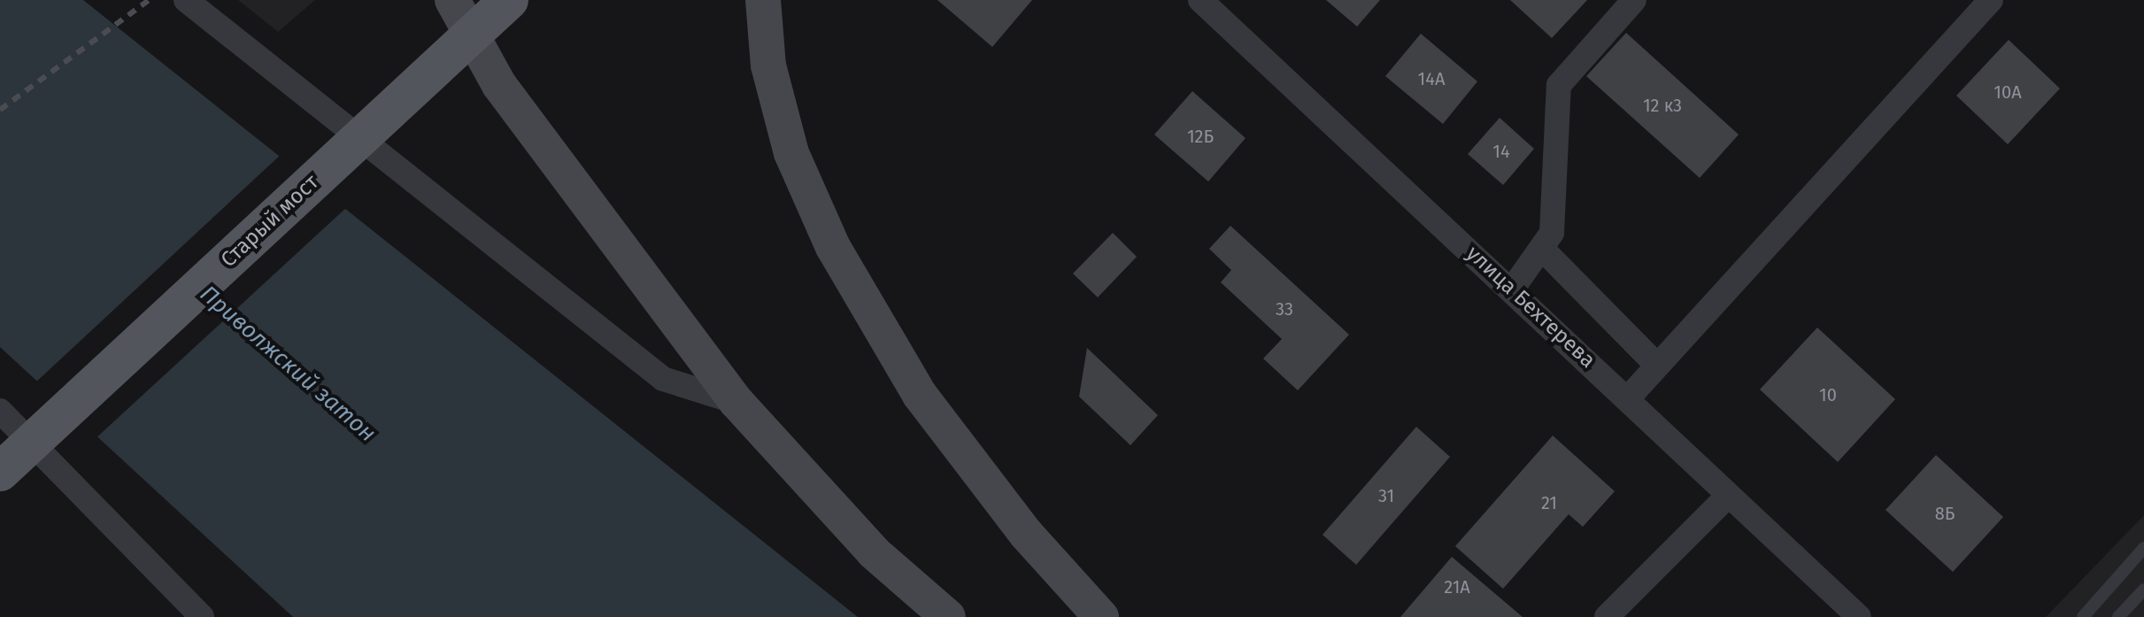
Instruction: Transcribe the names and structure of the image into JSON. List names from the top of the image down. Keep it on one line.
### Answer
{"streets":{"main road":["Старый мост"],"street":["улица Бехтерева"]},"water":["Приволжский затон"],"house_numbers":["14А","10А","12 к3","12Б","14","33","10","31","21","8Б","21А"]}
